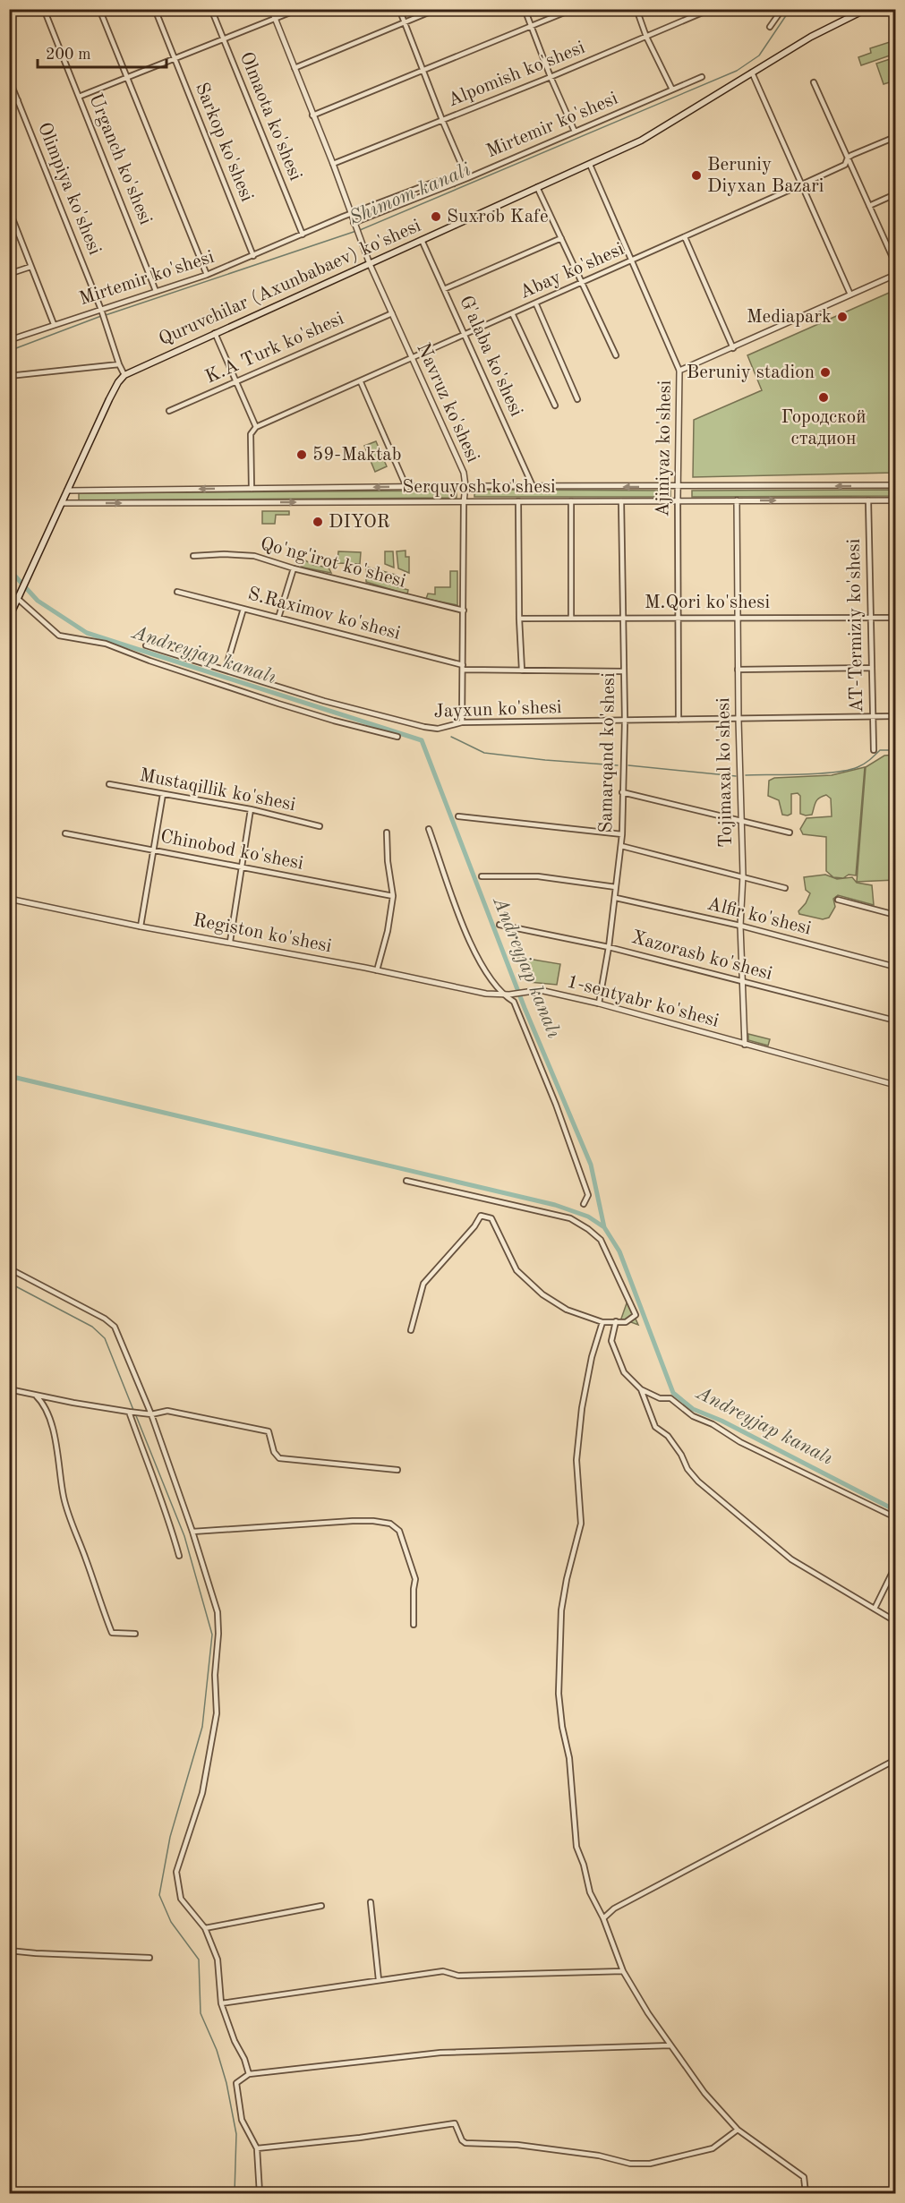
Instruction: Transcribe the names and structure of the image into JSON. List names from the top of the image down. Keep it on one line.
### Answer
{"streets":{"main road":["Quruvchilar (Axunbabaev) ko'shesi"],"street":["Alpomish ko'shesi","Olmaota ko'shesi","Mirtemir ko'shesi","Sarkop ko'shesi","Urganch ko'shesi","Olimpiya ko'shesi","Abay ko'shesi","K.A Turk ko'shesi","G'alaba ko'shesi","Navruz ko'shesi","Ajiniyaz ko'shesi","Serquyosh ko'shesi","Qo'ng'irot ko'shesi","M.Qori ko'shesi","S.Raximov ko'shesi","AT-Termiziy ko'shesi","Jayxun ko'shesi","Samarqand ko'shesi","Tojimaxal ko'shesi","Mustaqillik ko'shesi","Chinobod ko'shesi","Alfir ko'shesi","Registon ko'shesi","Xazorasb ko'shesi","1-sentyabr ko'shesi"]},"crossings":[["Olmaota ko'shesi","Mirtemir ko'shesi"],["Mirtemir ko'shesi","Sarkop ko'shesi"],["Mirtemir ko'shesi","Urganch ko'shesi"],["Mirtemir ko'shesi","Olimpiya ko'shesi"],["Mirtemir ko'shesi","Navruz ko'shesi"],["Olimpiya ko'shesi","Quruvchilar (Axunbabaev) ko'shesi"],["Abay ko'shesi","G'alaba ko'shesi"],["Abay ko'shesi","Navruz ko'shesi"],["Abay ko'shesi","Ajiniyaz ko'shesi"],["Quruvchilar (Axunbabaev) ko'shesi","G'alaba ko'shesi"],["Quruvchilar (Axunbabaev) ko'shesi","Navruz ko'shesi"],["Quruvchilar (Axunbabaev) ko'shesi","Ajiniyaz ko'shesi"],["K.A Turk ko'shesi","Navruz ko'shesi"],["G'alaba ko'shesi","Serquyosh ko'shesi"],["Navruz ko'shesi","Serquyosh ko'shesi"],["Navruz ko'shesi","Qo'ng'irot ko'shesi"],["Navruz ko'shesi","S.Raximov ko'shesi"],["Navruz ko'shesi","Jayxun ko'shesi"],["Ajiniyaz ko'shesi","Serquyosh ko'shesi"],["Ajiniyaz ko'shesi","M.Qori ko'shesi"],["Ajiniyaz ko'shesi","Jayxun ko'shesi"],["Serquyosh ko'shesi","AT-Termiziy ko'shesi"],["Serquyosh ko'shesi","Samarqand ko'shesi"],["Serquyosh ko'shesi","Tojimaxal ko'shesi"],["M.Qori ko'shesi","AT-Termiziy ko'shesi"],["M.Qori ko'shesi","Samarqand ko'shesi"],["M.Qori ko'shesi","Tojimaxal ko'shesi"],["S.Raximov ko'shesi","Samarqand ko'shesi"],["AT-Termiziy ko'shesi","Jayxun ko'shesi"],["Jayxun ko'shesi","Samarqand ko'shesi"],["Jayxun ko'shesi","Tojimaxal ko'shesi"],["Samarqand ko'shesi","Alfir ko'shesi"],["Samarqand ko'shesi","Xazorasb ko'shesi"],["Samarqand ko'shesi","1-sentyabr ko'shesi"],["Tojimaxal ko'shesi","Alfir ko'shesi"],["Tojimaxal ko'shesi","Xazorasb ko'shesi"],["Tojimaxal ko'shesi","1-sentyabr ko'shesi"],["Registon ko'shesi","1-sentyabr ko'shesi"]],"water":["Shimom kanali","Andreyjap kanalı"],"places":["Beruniy Diyxan Bazari","Suxrob Kafe","Mediapark","Beruniy stadion","Городской стадион","59-Maktab","DIYOR"],"scale_bar":"200 m"}
